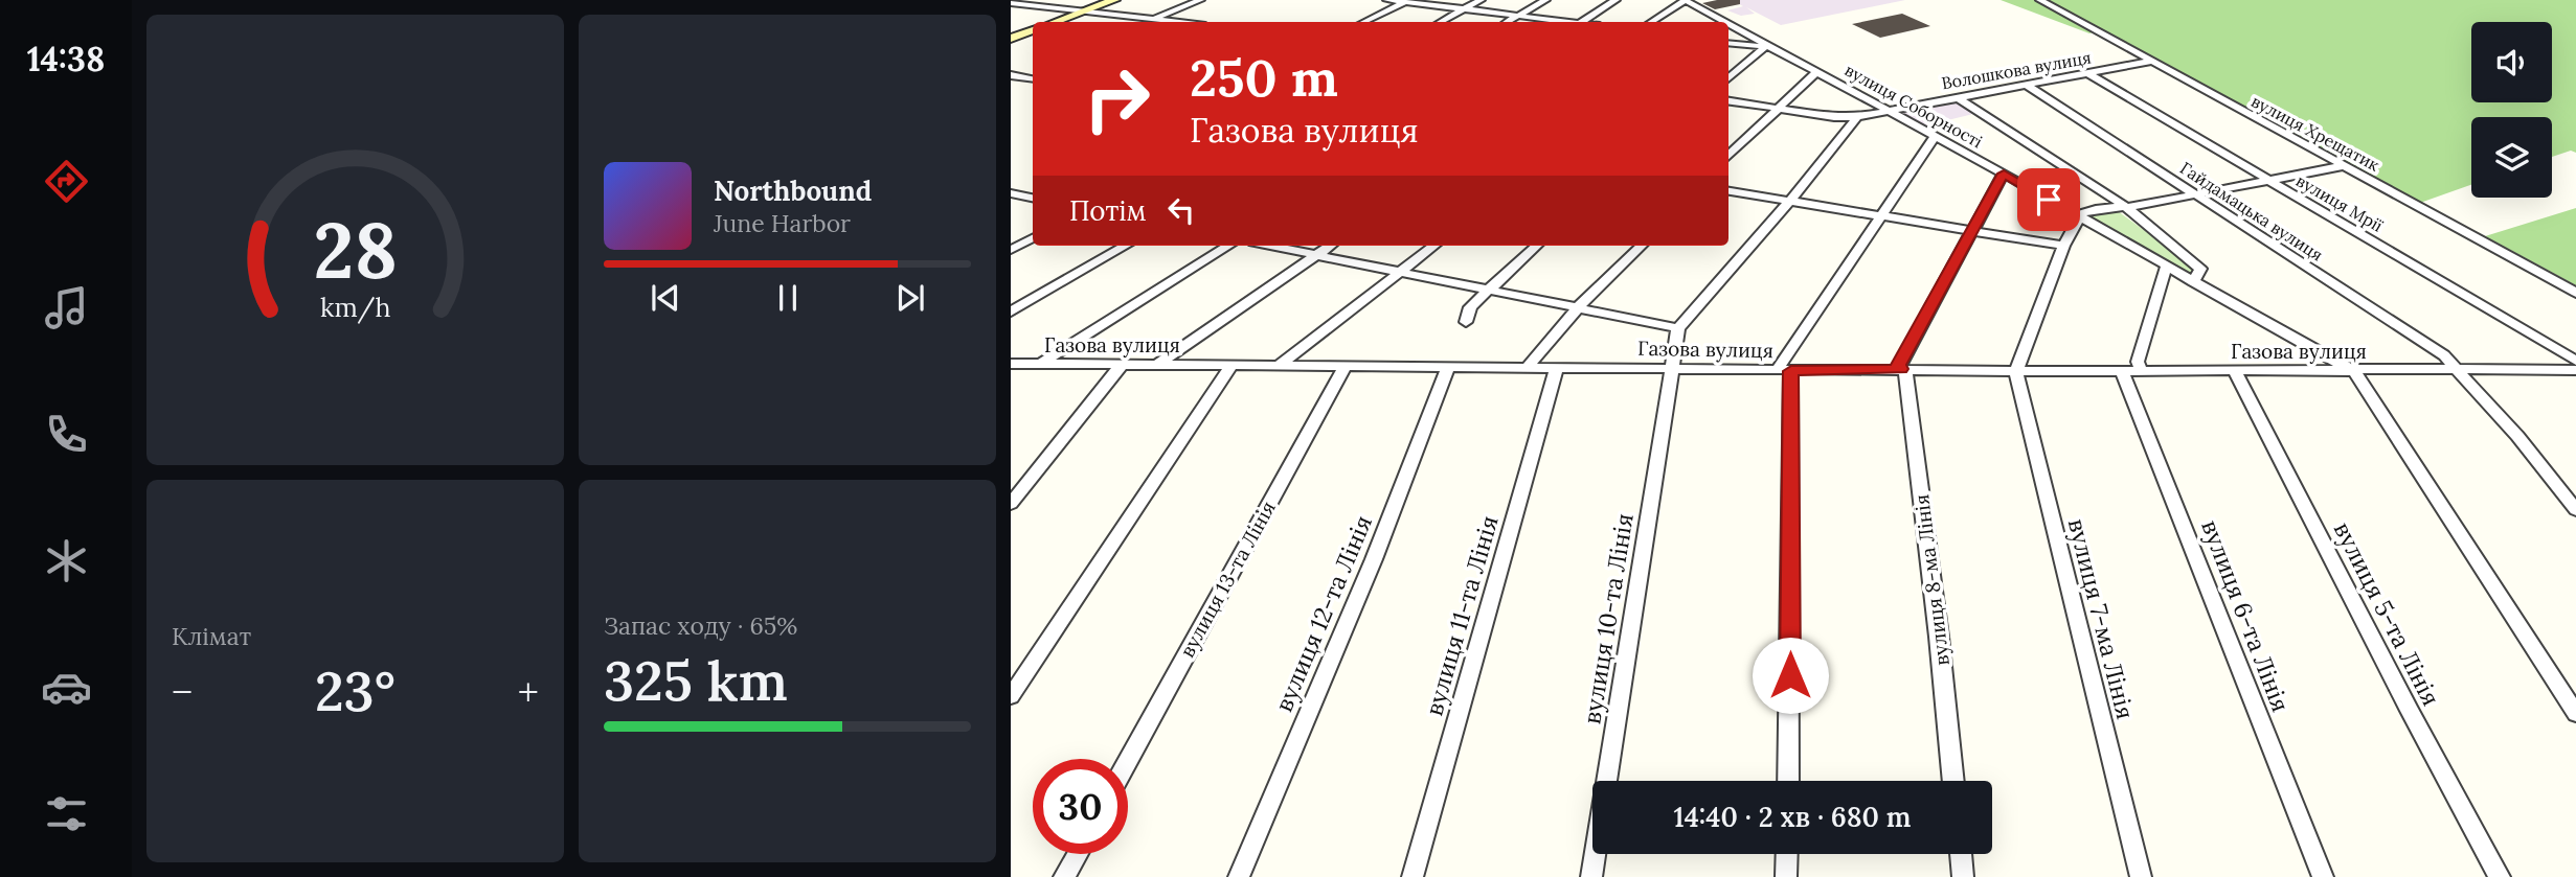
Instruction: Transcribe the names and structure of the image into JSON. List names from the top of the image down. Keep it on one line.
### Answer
{"streets":{"street":["Волошкова вулиця","вулиця Соборності","вулиця Хрещатик","вулиця Мрії","Гайдамацька вулиця","Газова вулиця","вулиця 13-та Лінія","вулиця 8-ма Лінія","вулиця 12-та Лінія","вулиця 5-та Лінія","вулиця 11-та Лінія","вулиця 6-та Лінія","вулиця 10-та Лінія","вулиця 7-ма Лінія"]},"crossings":[["Волошкова вулиця","вулиця Соборності"],["Волошкова вулиця","вулиця Хрещатик"],["Волошкова вулиця","вулиця Мрії"],["Волошкова вулиця","Гайдамацька вулиця"],["вулиця Соборності","Газова вулиця"],["Гайдамацька вулиця","Газова вулиця"],["Газова вулиця","вулиця 13-та Лінія"],["Газова вулиця","вулиця 8-ма Лінія"],["Газова вулиця","вулиця 12-та Лінія"],["Газова вулиця","вулиця 5-та Лінія"],["Газова вулиця","вулиця 11-та Лінія"],["Газова вулиця","вулиця 6-та Лінія"],["Газова вулиця","вулиця 10-та Лінія"],["Газова вулиця","вулиця 7-ма Лінія"]],"page":{"tabs":"14:38","turn":["250 m","Газова вулиця"],"song":["Northbound","June Harbor"],"then":"Потім","tile":["Клімат",["Запас ходу · 65%","325 km"]],"heat":["−","23°","+"],"limit":"30","trip":"14:40 · 2 хв · 680 m","gauge":["28","km/h"]}}
